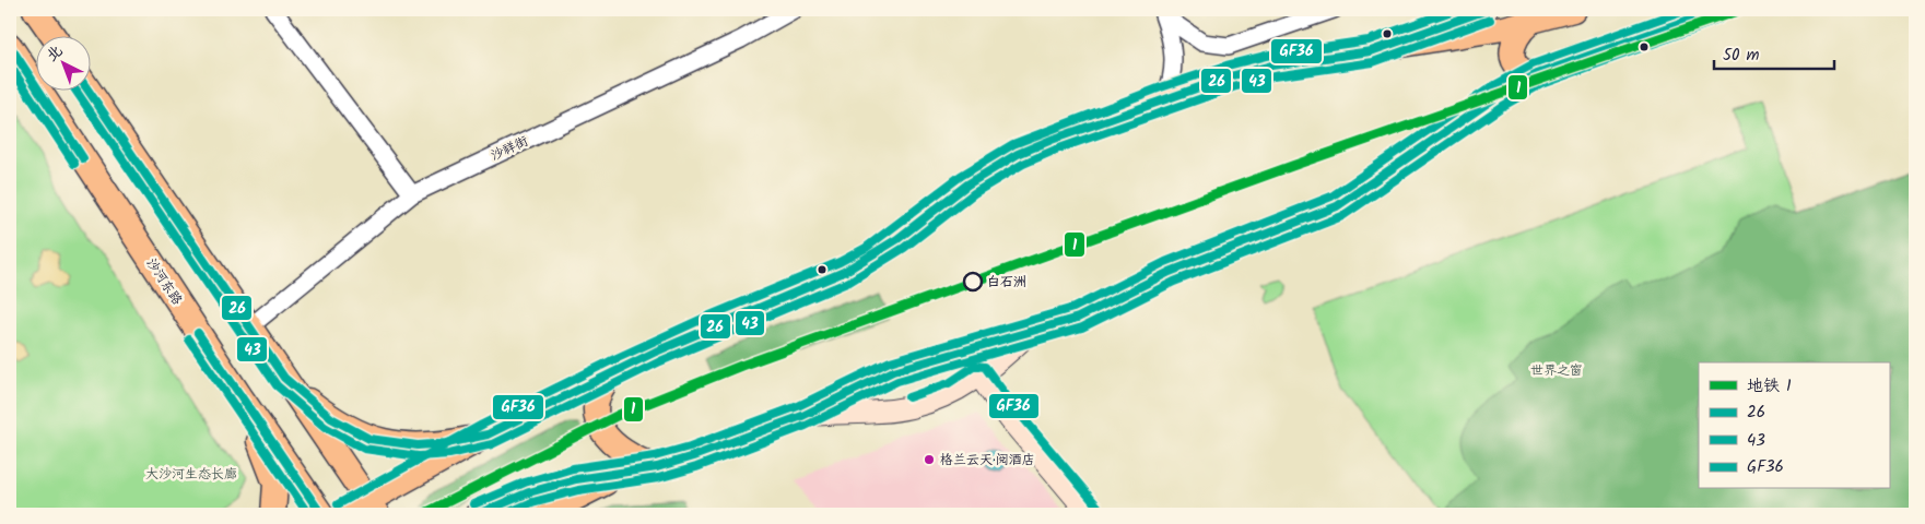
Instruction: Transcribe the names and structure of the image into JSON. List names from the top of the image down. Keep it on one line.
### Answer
{"streets":{"main road":["沙河东路"],"street":["沙祥街"]},"parks":["世界之窗","大沙河生态长廊"],"places":["白石洲","格兰云天·阅酒店"],"lines":["metro line 1","transit line 26","transit line GF36","transit line 43"],"legend":["地铁 1","26","43","GF36"],"scale_bar":"50 m","north":"top left"}
